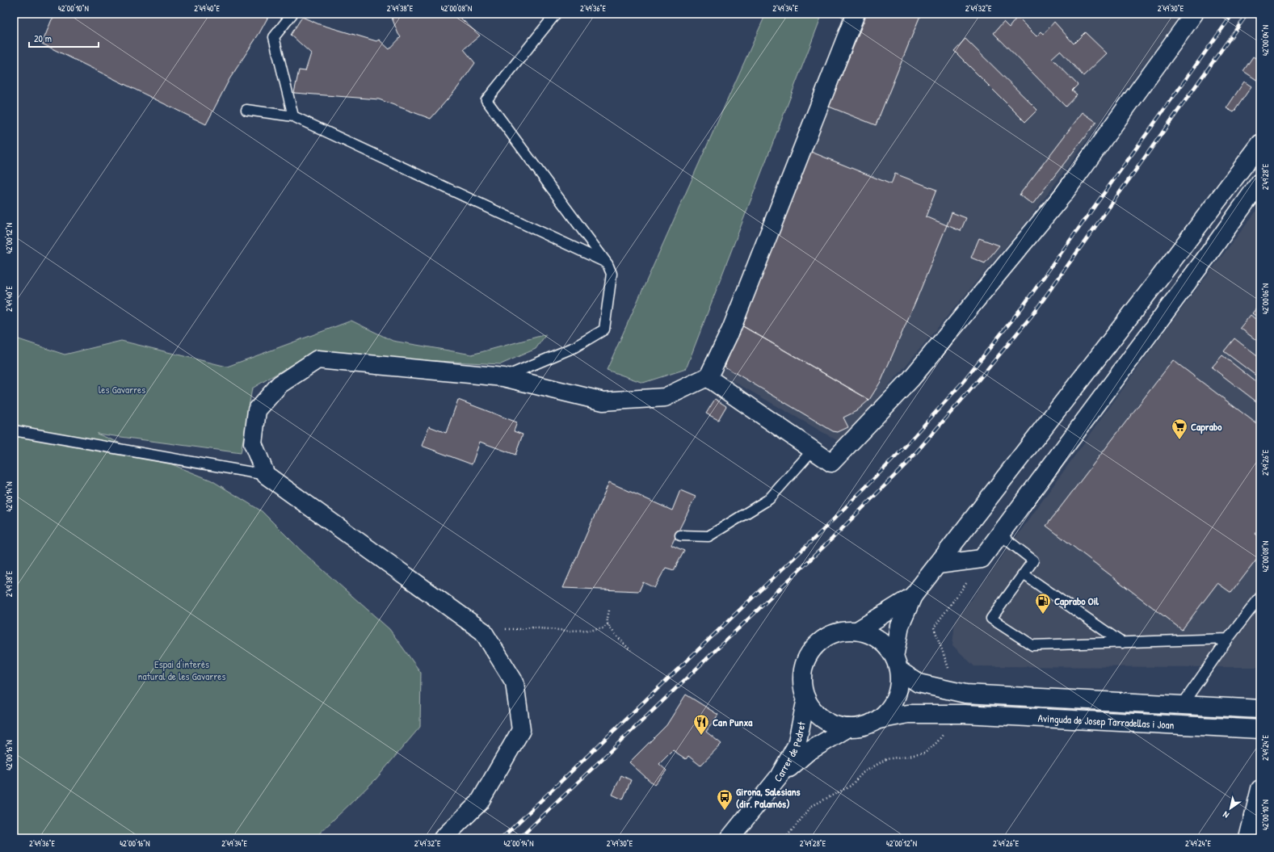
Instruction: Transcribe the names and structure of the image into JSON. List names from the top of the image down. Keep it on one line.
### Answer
{"streets":{"street":["Avinguda de Josep Tarradellas i Joan","Carrer de Pedret"]},"crossings":[["Avinguda de Josep Tarradellas i Joan","Carrer de Pedret"]],"parks":["les Gavarres","Espai d'interès natural de les Gavarres"],"places":{"supermarket":["Caprabo"],"fuel station":["Caprabo Oil"],"restaurant":["Can Punxa"],"bus stop":["Girona, Salesians (dir. Palamós)"]},"scale_bar":"20 m","north":"bottom left","coordinates":["42°00'10\"N","2°49'40\"E","2°49'38\"E","42°00'08\"N","2°49'36\"E","2°49'34\"E","2°49'32\"E","2°49'30\"E","42°00'04\"N","2°49'28\"E","42°00'12\"N","42°00'06\"N","2°49'26\"E","42°00'14\"N","2°49'24\"E","42°00'16\"N"]}
